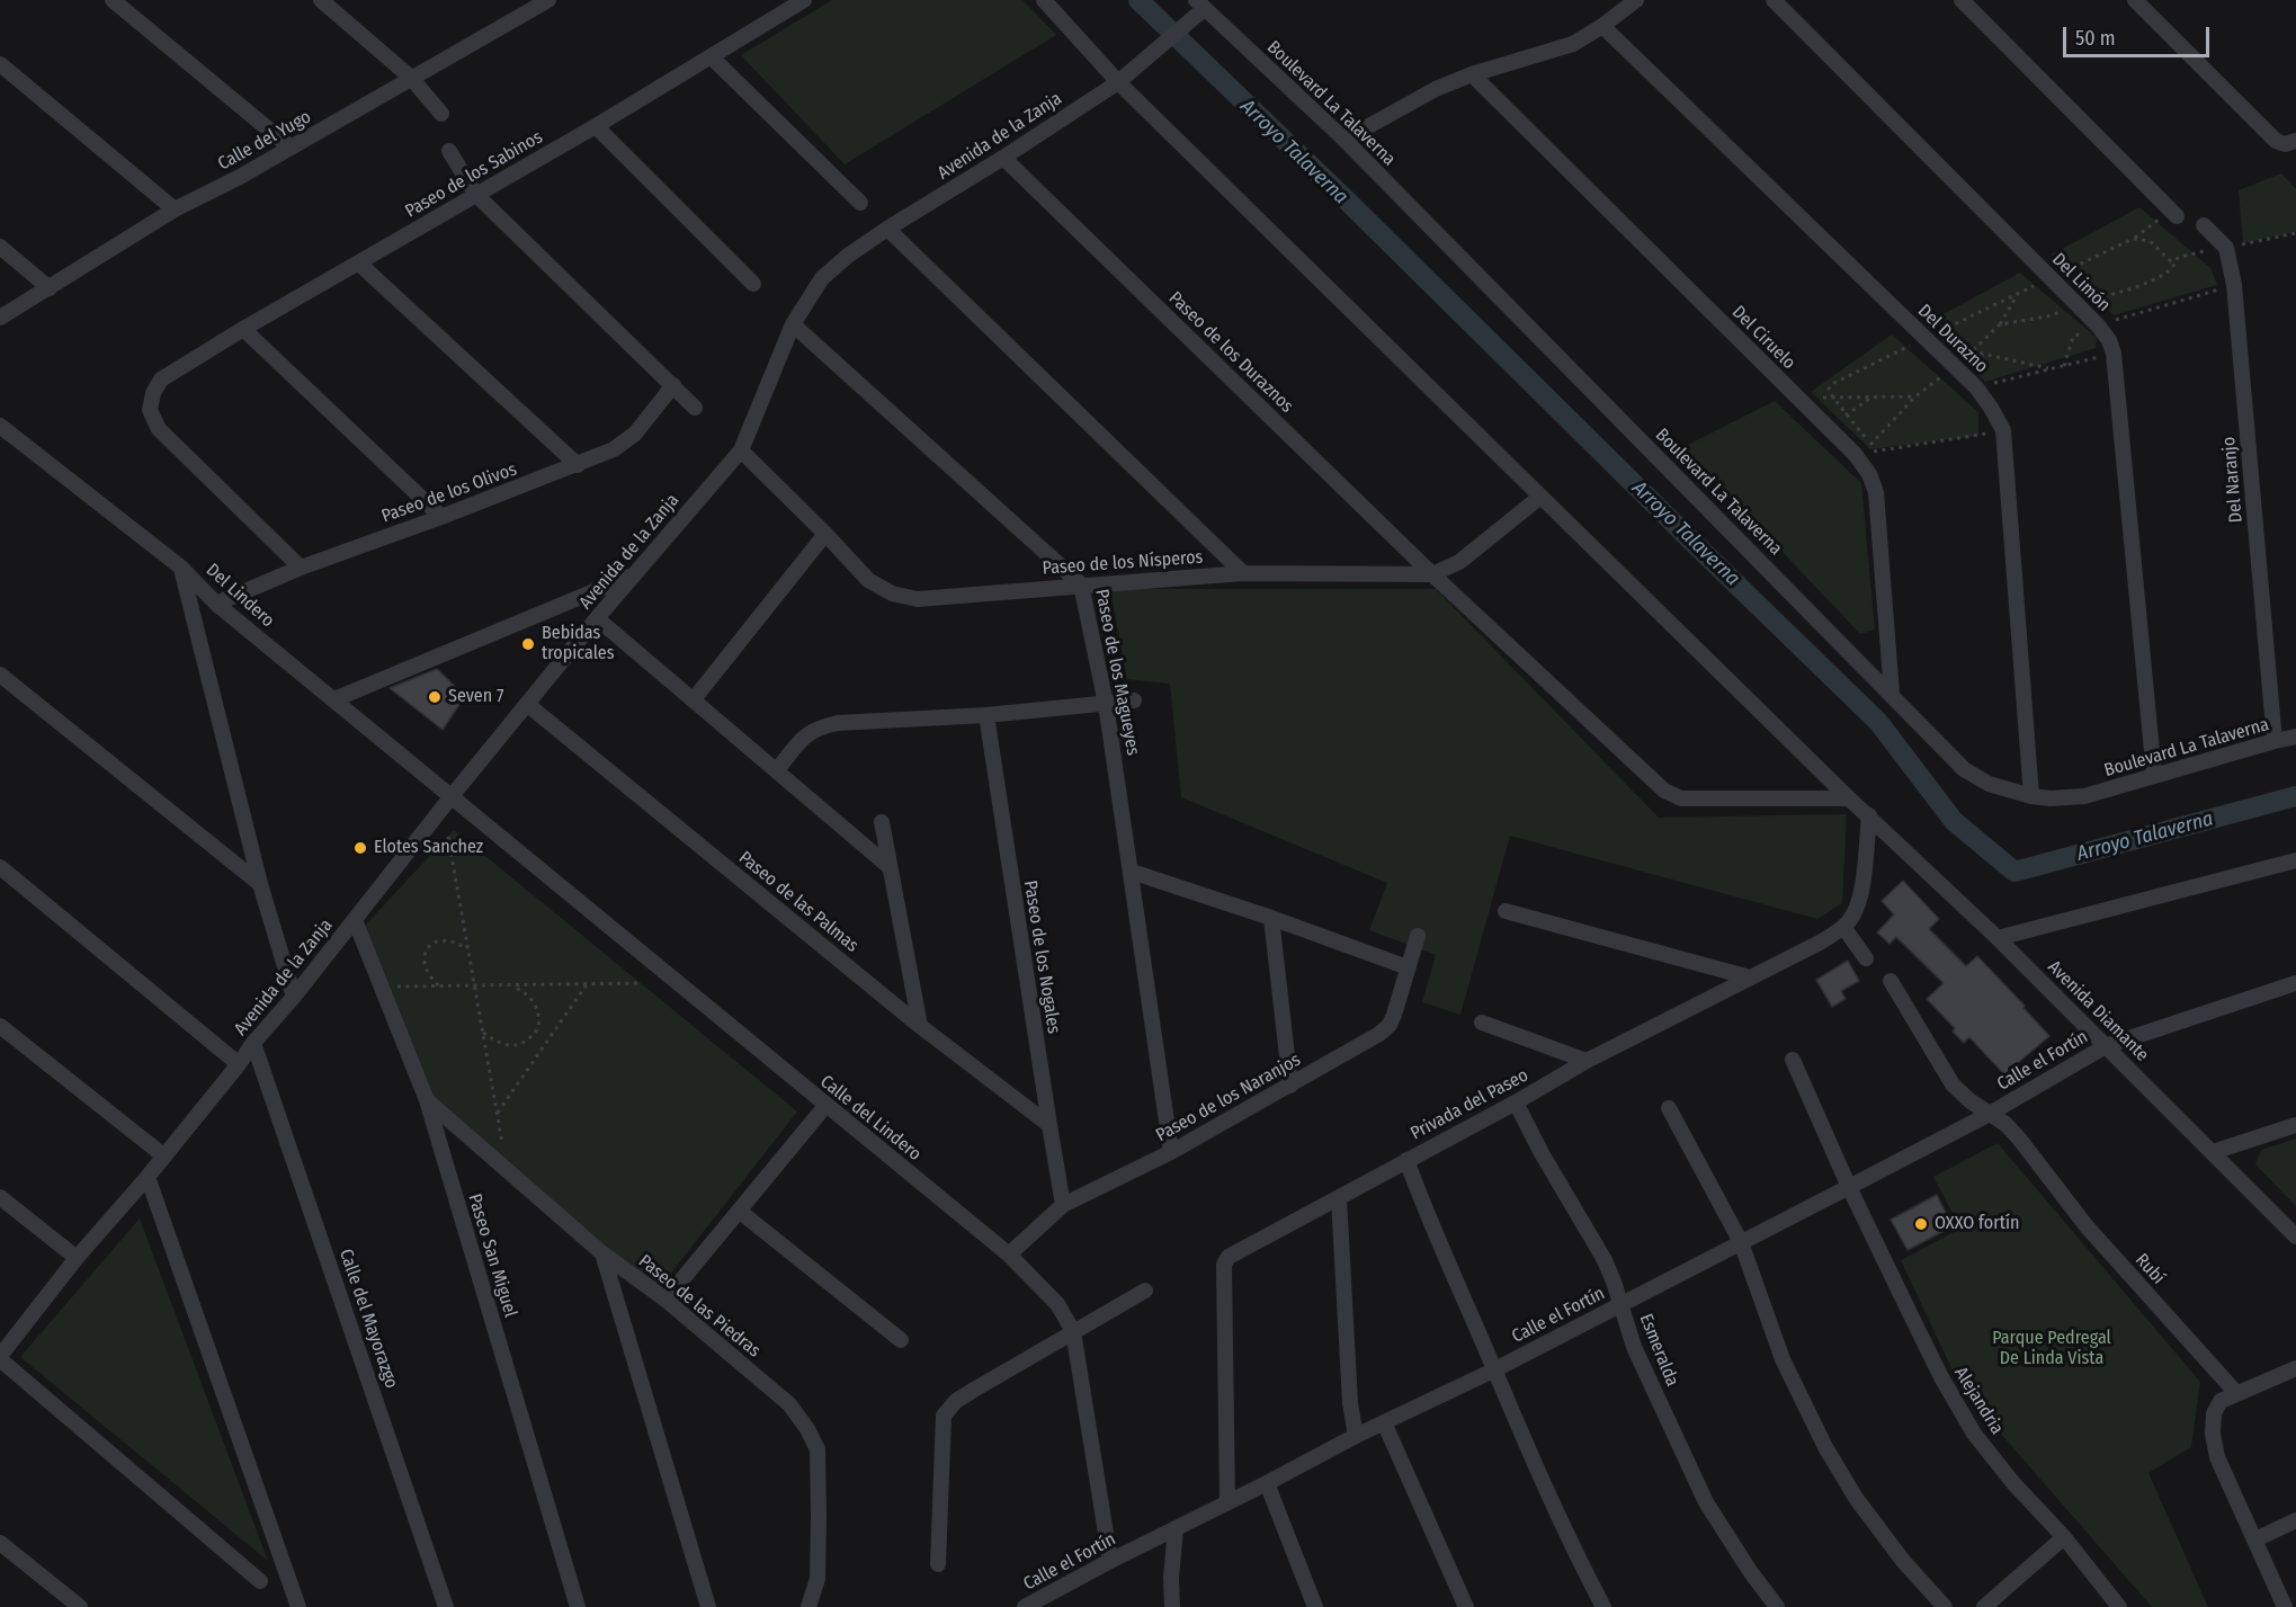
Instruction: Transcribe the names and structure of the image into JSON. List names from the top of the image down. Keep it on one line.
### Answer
{"streets":{"street":["Boulevard La Talaverna","Avenida de la Zanja","Calle del Yugo","Paseo de los Sabinos","Del Limón","Del Ciruelo","Del Durazno","Paseo de los Duraznos","Del Naranjo","Paseo de los Olivos","Paseo de los Nísperos","Del Lindero","Paseo de los Magueyes","Paseo de las Palmas","Paseo de los Nogales","Avenida Diamante","Calle el Fortín","Paseo de los Naranjos","Privada del Paseo","Calle del Lindero","Paseo San Miguel","Rubí","Paseo de las Piedras","Calle del Mayorazgo","Esmeralda","Alejandria"]},"crossings":[["Boulevard La Talaverna","Avenida de la Zanja"],["Boulevard La Talaverna","Del Limón"],["Boulevard La Talaverna","Del Ciruelo"],["Boulevard La Talaverna","Del Durazno"],["Boulevard La Talaverna","Del Naranjo"],["Avenida de la Zanja","Paseo de los Duraznos"],["Avenida de la Zanja","Paseo de los Nísperos"],["Avenida de la Zanja","Del Lindero"],["Avenida de la Zanja","Paseo de los Magueyes"],["Avenida de la Zanja","Paseo de las Palmas"],["Avenida de la Zanja","Calle del Lindero"],["Avenida de la Zanja","Paseo San Miguel"],["Avenida de la Zanja","Calle del Mayorazgo"],["Paseo de los Sabinos","Paseo de los Olivos"],["Paseo de los Duraznos","Paseo de los Nísperos"],["Paseo de los Olivos","Del Lindero"],["Paseo de los Nísperos","Paseo de los Magueyes"],["Del Lindero","Calle del Lindero"],["Paseo de los Magueyes","Paseo de los Naranjos"],["Paseo de las Palmas","Paseo de los Nogales"],["Paseo de los Nogales","Paseo de los Naranjos"],["Avenida Diamante","Calle el Fortín"],["Calle el Fortín","Privada del Paseo"],["Calle el Fortín","Calle del Lindero"],["Calle el Fortín","Rubí"],["Calle el Fortín","Esmeralda"],["Calle el Fortín","Alejandria"],["Paseo de los Naranjos","Calle del Lindero"],["Privada del Paseo","Esmeralda"],["Paseo San Miguel","Paseo de las Piedras"]],"water":["Arroyo Talaverna"],"parks":["Parque Pedregal De Linda Vista"],"places":["Bebidas tropicales","Seven 7","Elotes Sanchez","OXXO fortín"],"scale_bar":"50 m"}
